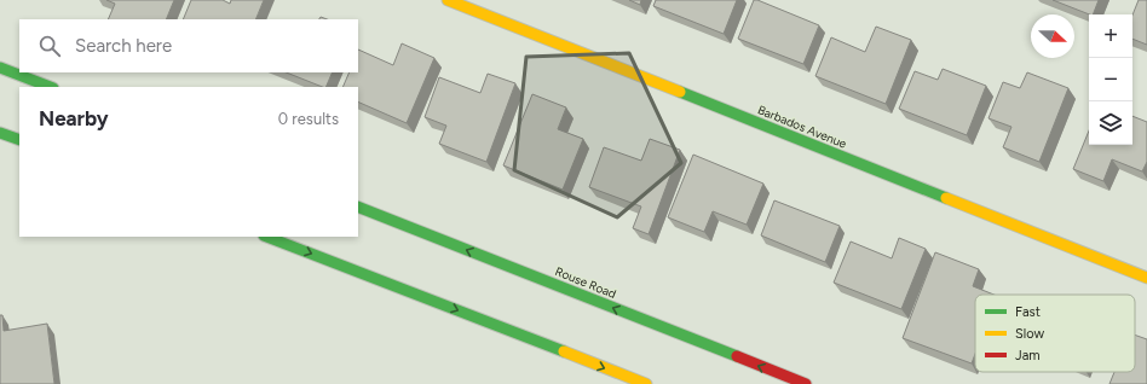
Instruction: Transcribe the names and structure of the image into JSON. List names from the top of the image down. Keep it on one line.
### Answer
{"streets":{"street":["Barbados Avenue","Rouse Road"]},"legend":["Fast","Slow","Jam"],"north":"right","page":{"map_buttons":["+","−"],"search":"Search here","heading":["Nearby","0 results"]}}
